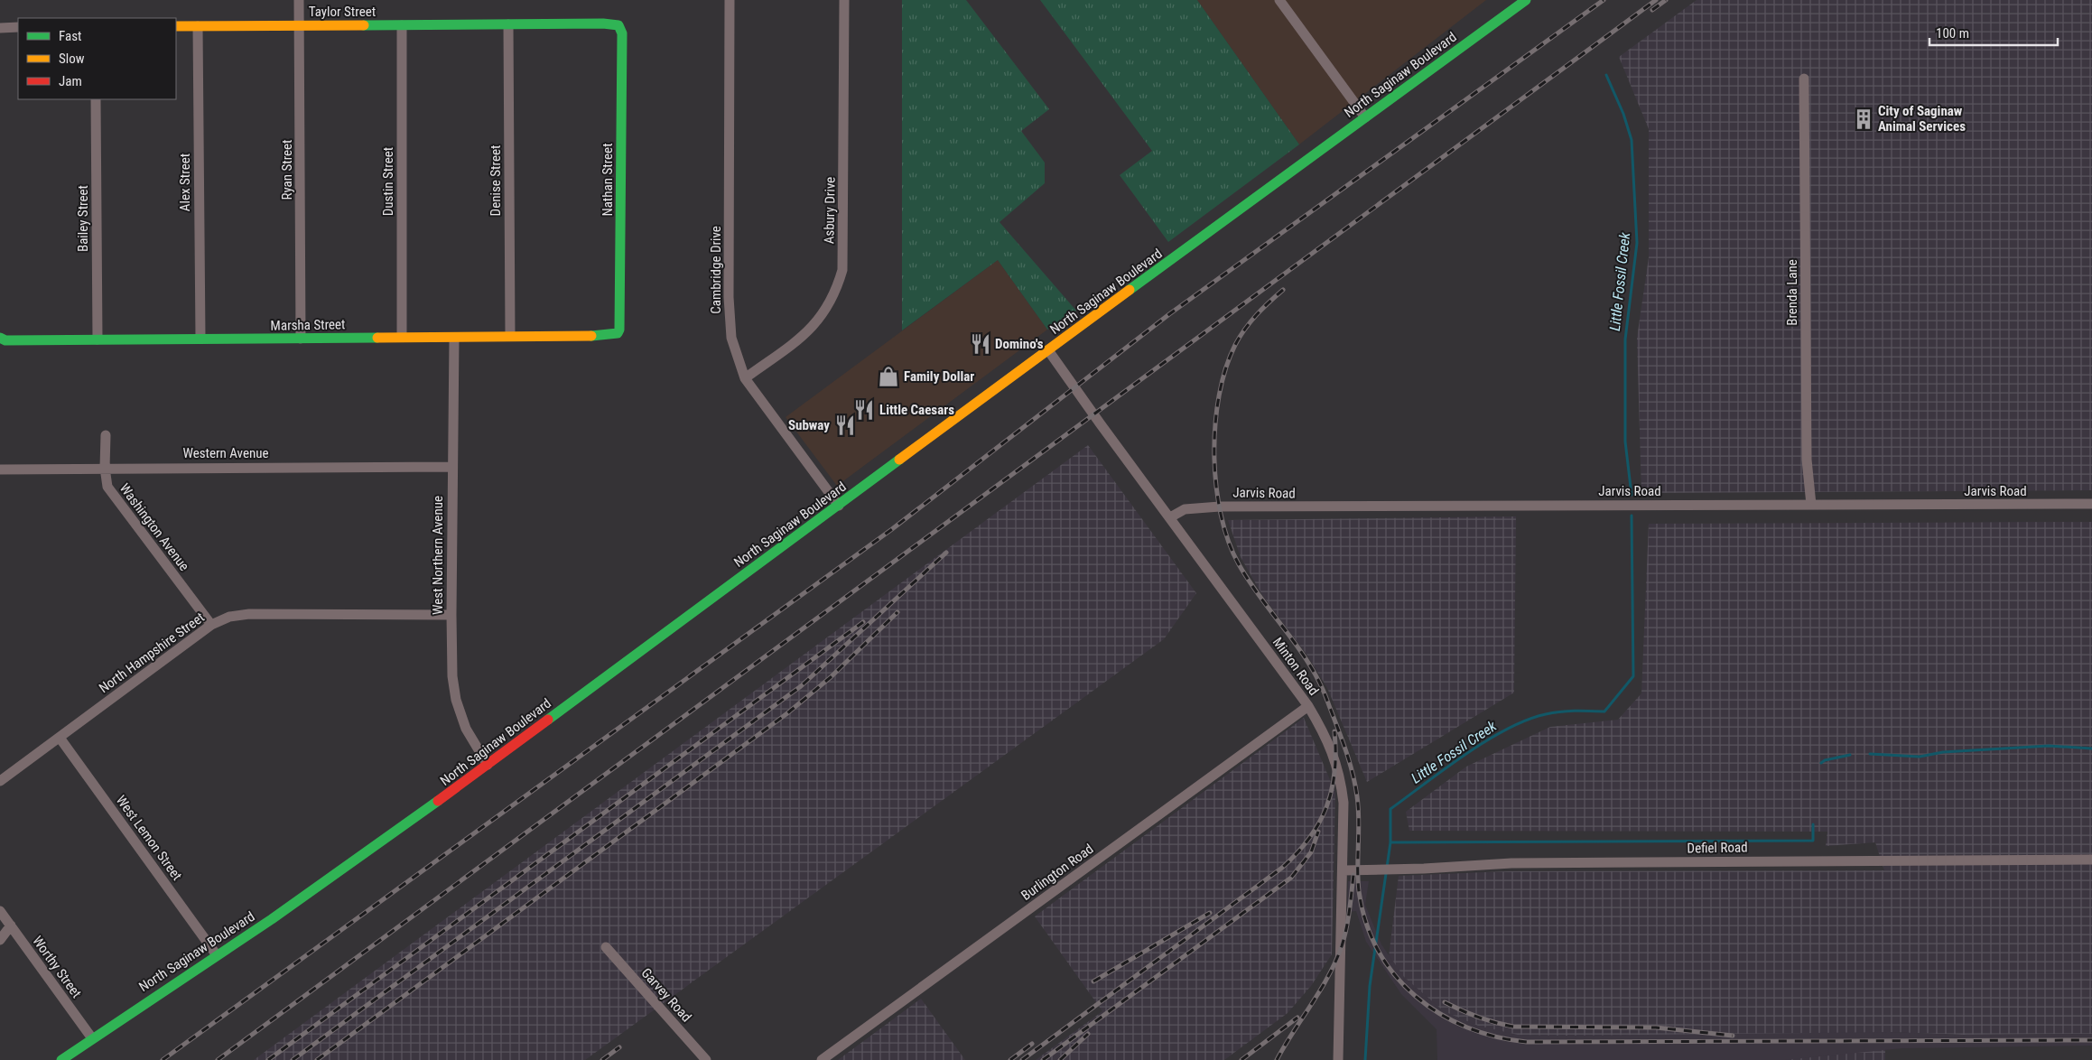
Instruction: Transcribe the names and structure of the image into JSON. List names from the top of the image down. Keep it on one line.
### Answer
{"streets":{"main road":["Taylor Street","North Saginaw Boulevard","Nathan Street","Marsha Street"],"street":["Ryan Street","Denise Street","Dustin Street","Alex Street","Asbury Drive","Bailey Street","Cambridge Drive","Brenda Lane","Western Avenue","Jarvis Road","Washington Avenue","West Northern Avenue","North Hampshire Street","Minton Road","West Lemon Street","Defiel Road","Burlington Road","Worthy Street","Garvey Road"]},"crossings":[["Taylor Street","Ryan Street"],["Taylor Street","Nathan Street"],["Taylor Street","Denise Street"],["Taylor Street","Dustin Street"],["Taylor Street","Alex Street"],["North Saginaw Boulevard","Cambridge Drive"],["North Saginaw Boulevard","West Northern Avenue"],["North Saginaw Boulevard","Minton Road"],["North Saginaw Boulevard","West Lemon Street"],["North Saginaw Boulevard","Worthy Street"],["Ryan Street","Marsha Street"],["Nathan Street","Marsha Street"],["Denise Street","Marsha Street"],["Dustin Street","Marsha Street"],["Alex Street","Marsha Street"],["Asbury Drive","Cambridge Drive"],["Bailey Street","Marsha Street"],["Brenda Lane","Jarvis Road"],["Marsha Street","West Northern Avenue"],["Western Avenue","Washington Avenue"],["Western Avenue","West Northern Avenue"],["Jarvis Road","Minton Road"],["Washington Avenue","North Hampshire Street"],["West Northern Avenue","North Hampshire Street"],["North Hampshire Street","West Lemon Street"],["Minton Road","Defiel Road"],["Minton Road","Burlington Road"]],"water":["Little Fossil Creek"],"places":{"building":["City of Saginaw Animal Services"],"restaurant":["Domino's","Little Caesars","Subway"],"shop":["Family Dollar"]},"legend":["Fast","Slow","Jam"],"scale_bar":"100 m"}
